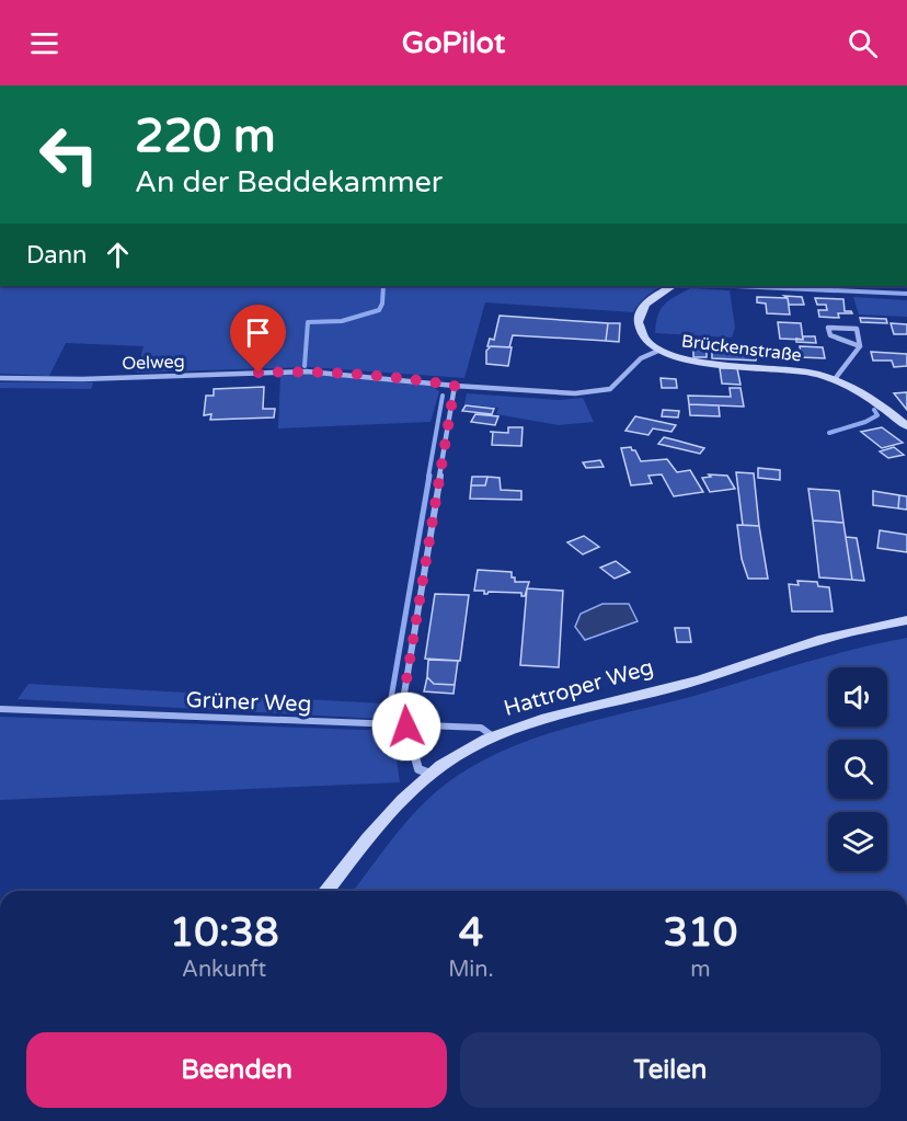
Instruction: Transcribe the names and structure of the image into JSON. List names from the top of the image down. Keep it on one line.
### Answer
{"streets":{"main road":["Brückenstraße","Hattroper Weg"],"street":["Oelweg","Grüner Weg"]},"crossings":[["Brückenstraße","Oelweg"],["Hattroper Weg","Grüner Weg"]],"page":{"header":"GoPilot","turn":["220 m","An der Beddekammer"],"then":"Dann","eta":["10:38","Ankunft","4","Min.","310","m"],"buttons":["Beenden","Teilen"]}}
